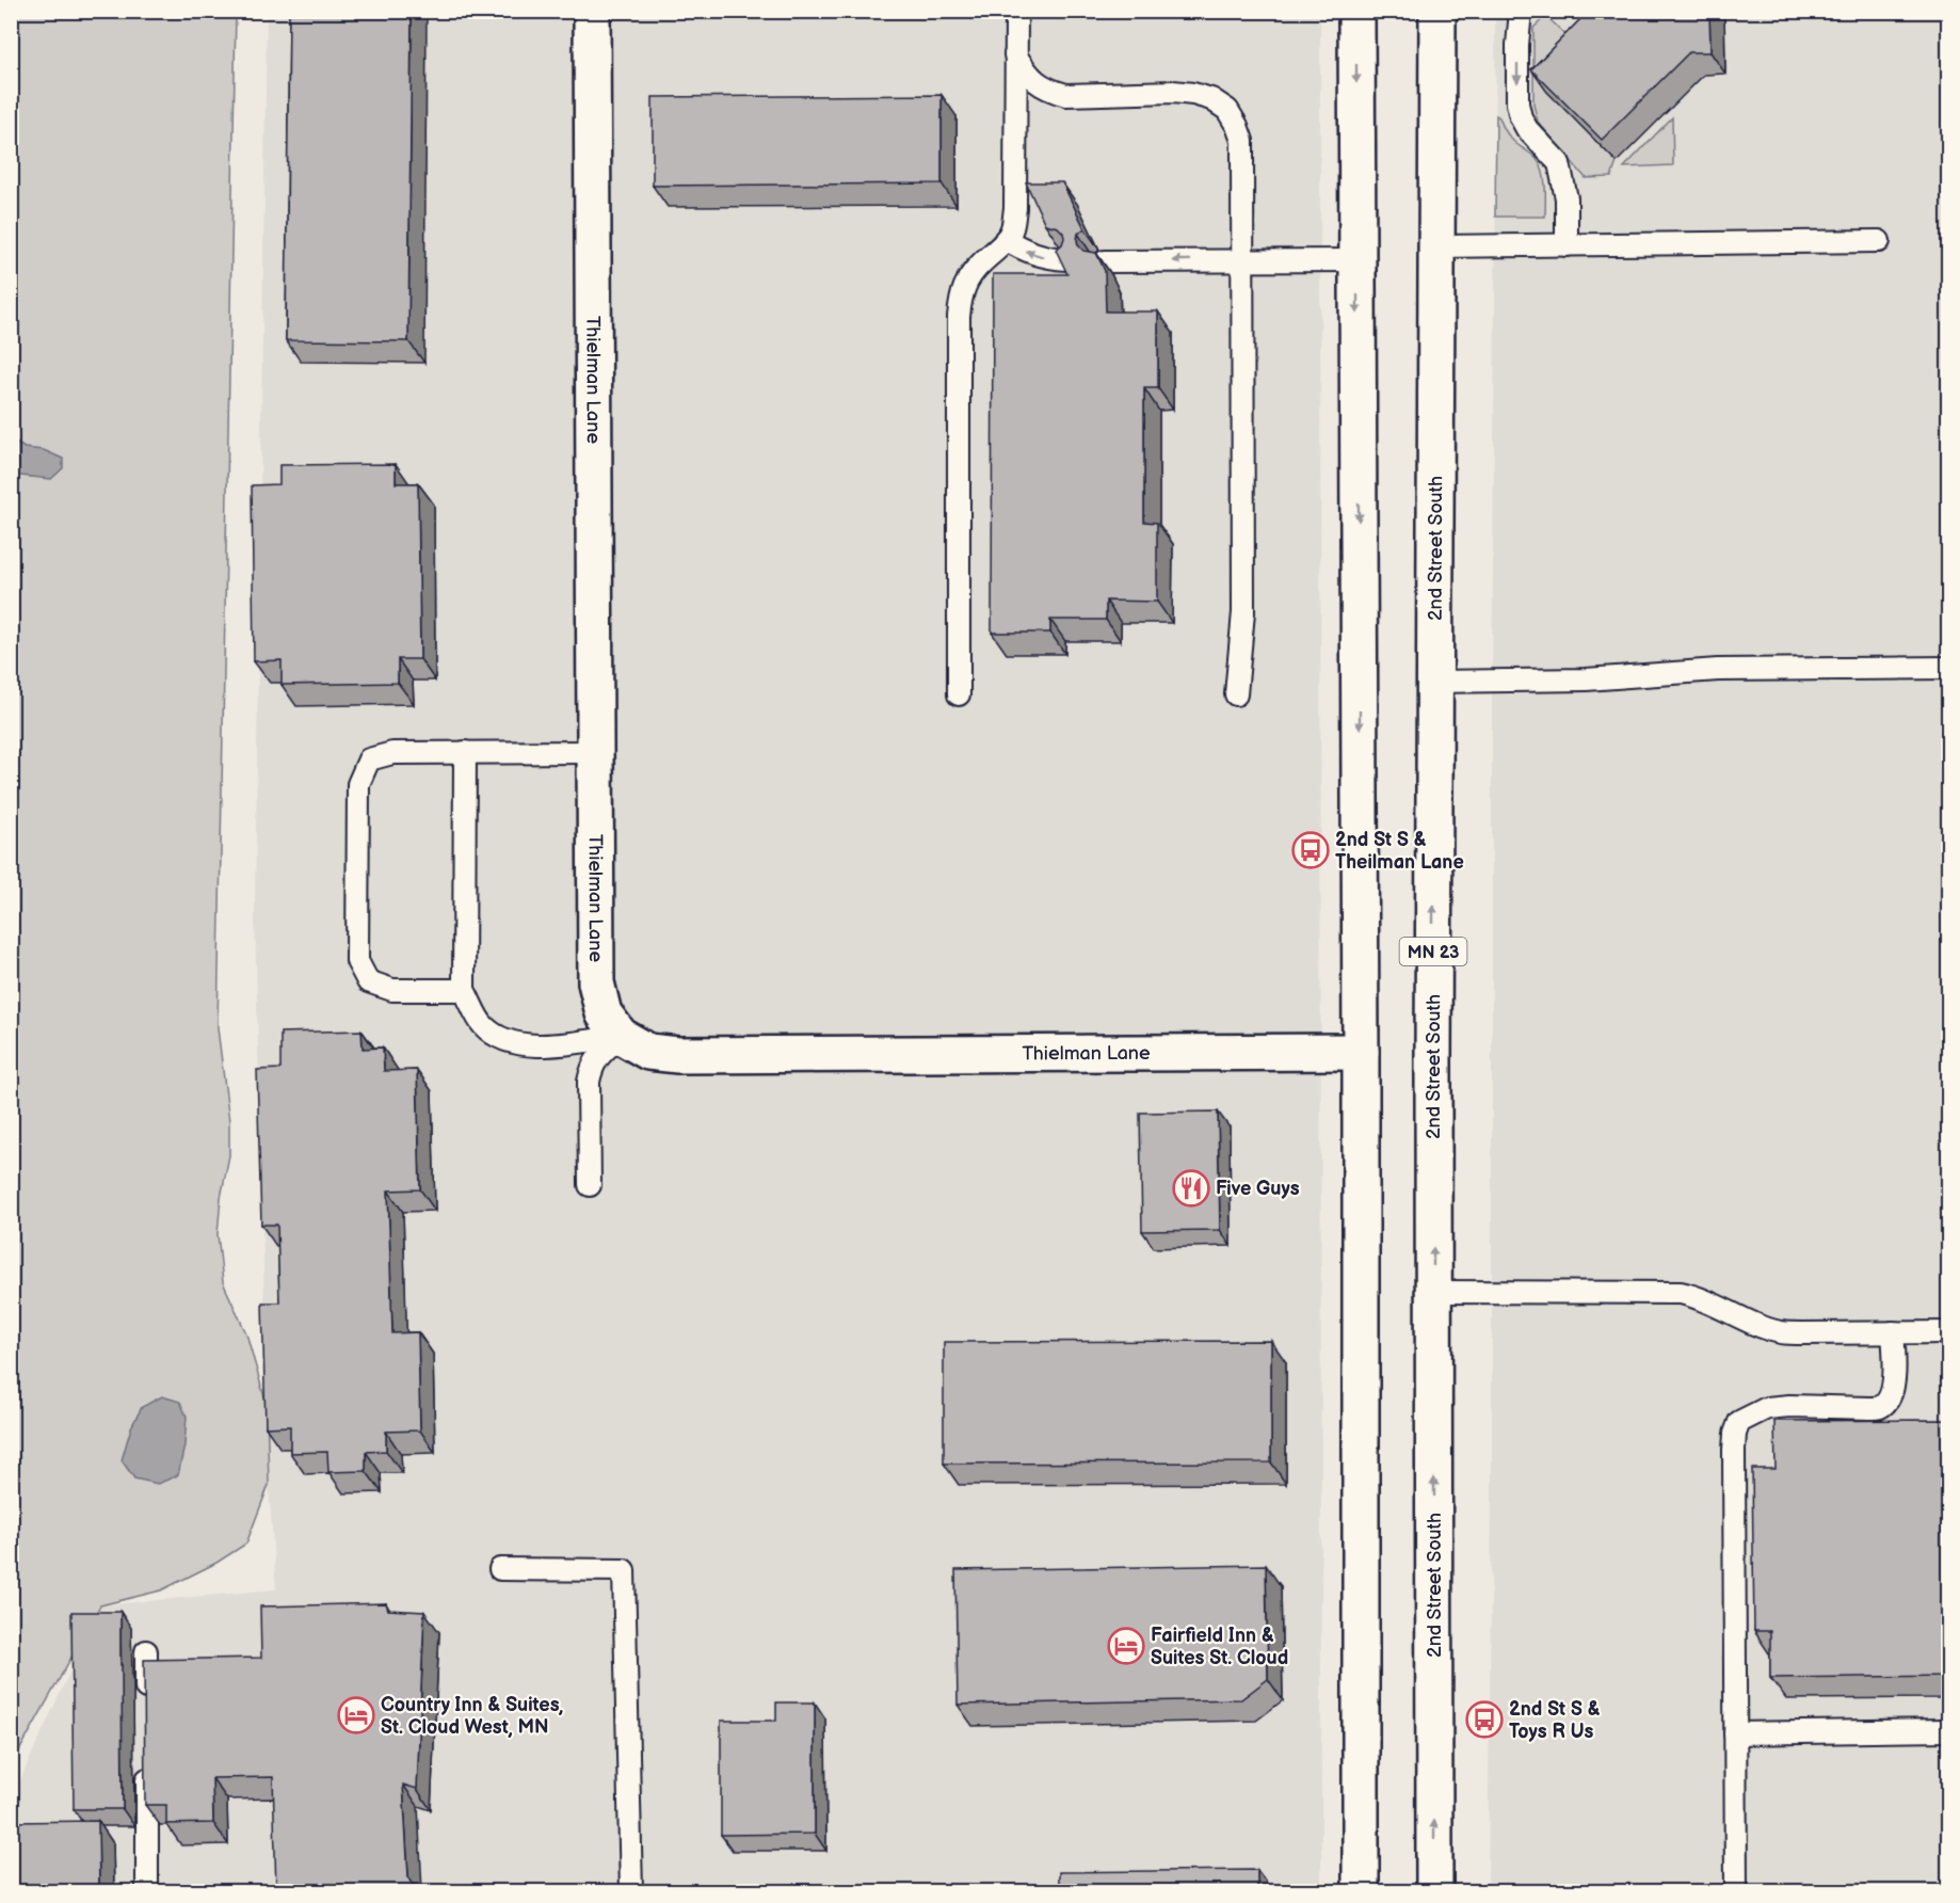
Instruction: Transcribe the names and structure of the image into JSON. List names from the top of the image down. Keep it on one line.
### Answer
{"streets":{"main road":["Thielman Lane","2nd Street South","MN 23"]},"places":{"bus stop":["2nd St S & Theilman Lane","2nd St S & Toys R Us"],"restaurant":["Five Guys"],"hotel":["Fairfield Inn & Suites St. Cloud","Country Inn & Suites, St. Cloud West, MN"]}}
